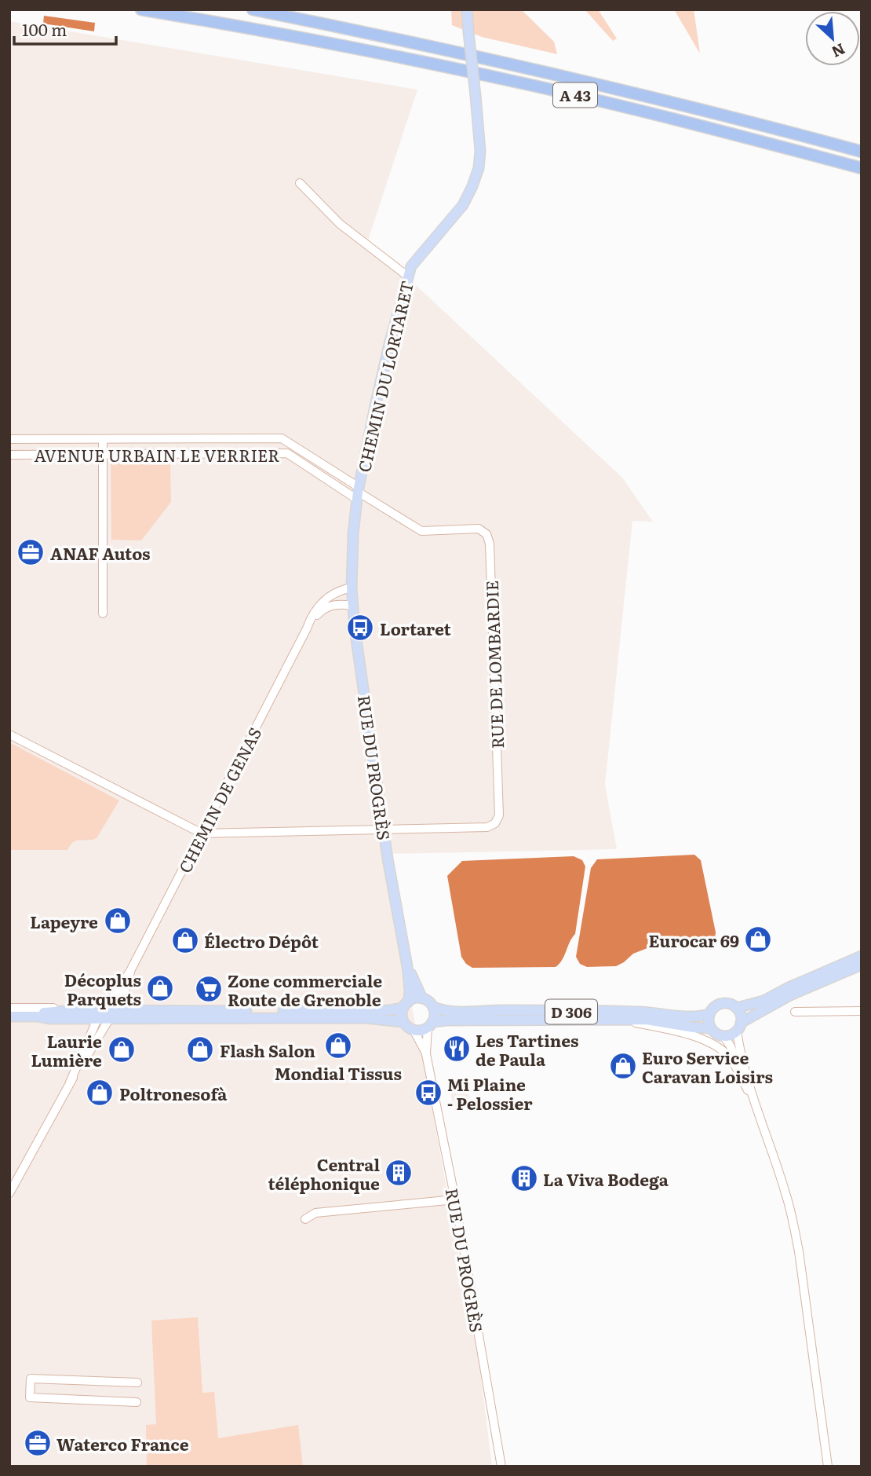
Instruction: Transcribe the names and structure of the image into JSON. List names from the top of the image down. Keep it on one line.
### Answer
{"streets":{"highway":["A 43"],"main road":["CHEMIN DU LORTARET","RUE DU PROGRÈS","D 306"],"street":["AVENUE URBAIN LE VERRIER","RUE DE LOMBARDIE","CHEMIN DE GENAS"]},"crossings":[["CHEMIN DU LORTARET","AVENUE URBAIN LE VERRIER"],["CHEMIN DU LORTARET","RUE DE LOMBARDIE"],["CHEMIN DU LORTARET","RUE DU PROGRÈS"],["AVENUE URBAIN LE VERRIER","RUE DE LOMBARDIE"],["RUE DE LOMBARDIE","RUE DU PROGRÈS"],["RUE DU PROGRÈS","CHEMIN DE GENAS"],["RUE DU PROGRÈS","D 306"]],"places":{"office":["ANAF Autos","Waterco France"],"bus stop":["Lortaret","Mi Plaine - Pelossier"],"shop":["Lapeyre","Eurocar 69","Électro Dépôt","Décoplus Parquets","Mondial Tissus","Laurie Lumière","Flash Salon","Euro Service Caravan Loisirs","Poltronesofà"],"supermarket":["Zone commerciale Route de Grenoble"],"restaurant":["Les Tartines de Paula"],"building":["Central téléphonique","La Viva Bodega"]},"scale_bar":"100 m","north":"bottom right"}
